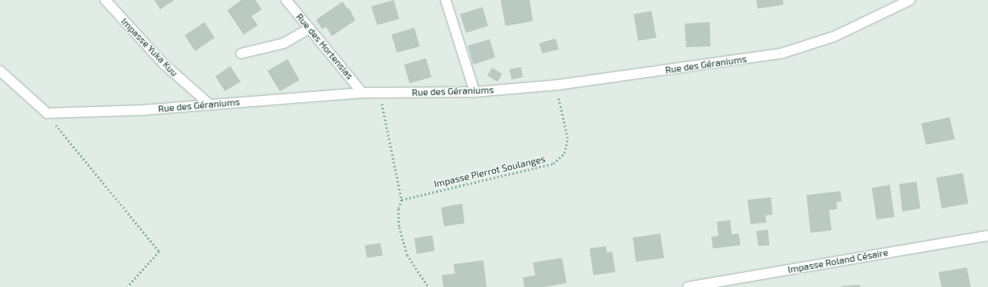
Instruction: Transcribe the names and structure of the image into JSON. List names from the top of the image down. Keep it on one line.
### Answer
{"streets":{"street":["Rue des Hortensias","Impasse Yuka Kuu","Rue des Géraniums","Impasse Roland Césaire"],"path":["Impasse Pierrot Soulanges"]},"crossings":[["Rue des Hortensias","Rue des Géraniums"],["Impasse Yuka Kuu","Rue des Géraniums"],["Rue des Géraniums","Impasse Pierrot Soulanges"]]}
